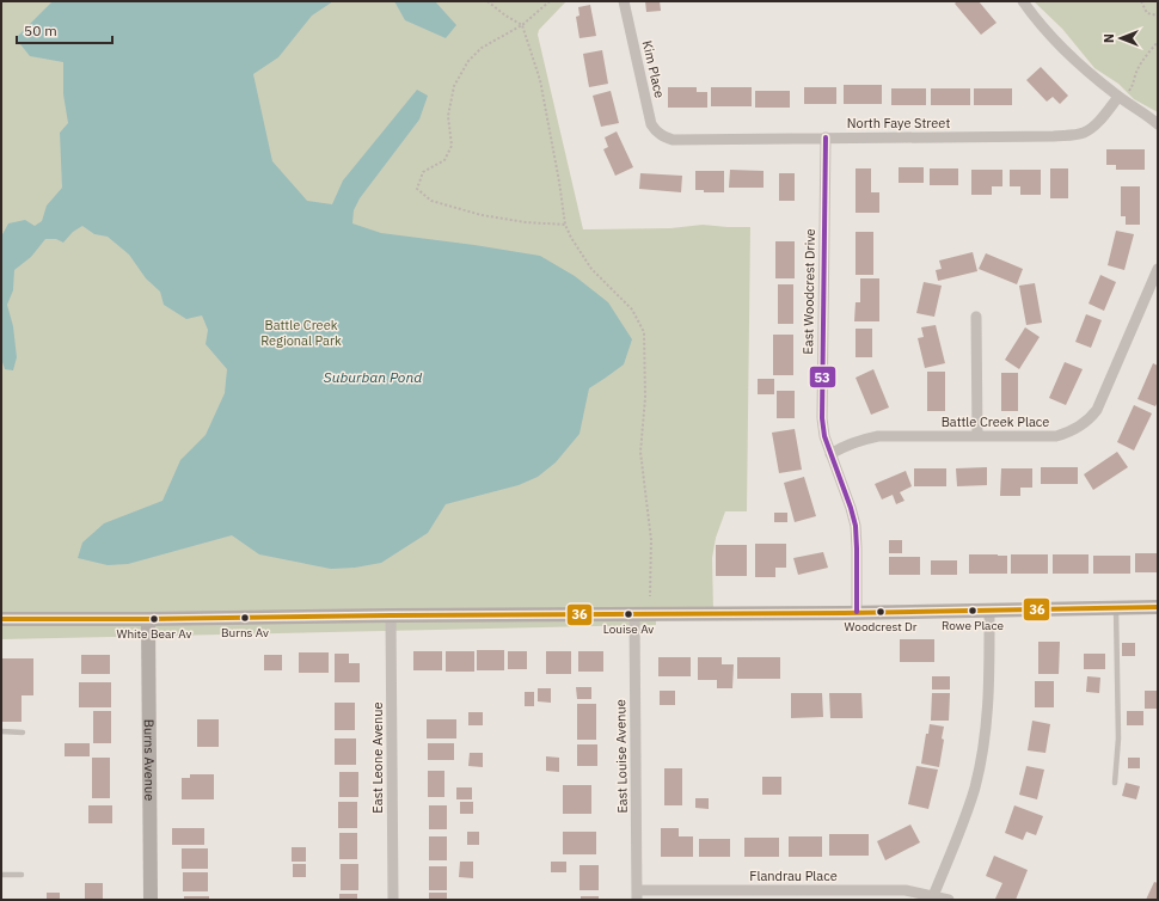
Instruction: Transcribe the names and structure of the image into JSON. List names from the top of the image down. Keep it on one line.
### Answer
{"streets":{"street":["Kim Place","North Faye Street","East Woodcrest Drive","Battle Creek Place","East Louise Avenue","East Leone Avenue","Burns Avenue","Flandrau Place"]},"crossings":[["Kim Place","North Faye Street"],["North Faye Street","East Woodcrest Drive"],["East Woodcrest Drive","Battle Creek Place"],["East Louise Avenue","Flandrau Place"]],"water":["Suburban Pond"],"parks":["Battle Creek Regional Park"],"places":["Rowe Place","Woodcrest Dr","Louise Av","Burns Av","White Bear Av"],"lines":["transit line 53","transit line 36"],"scale_bar":"50 m","north":"left"}
